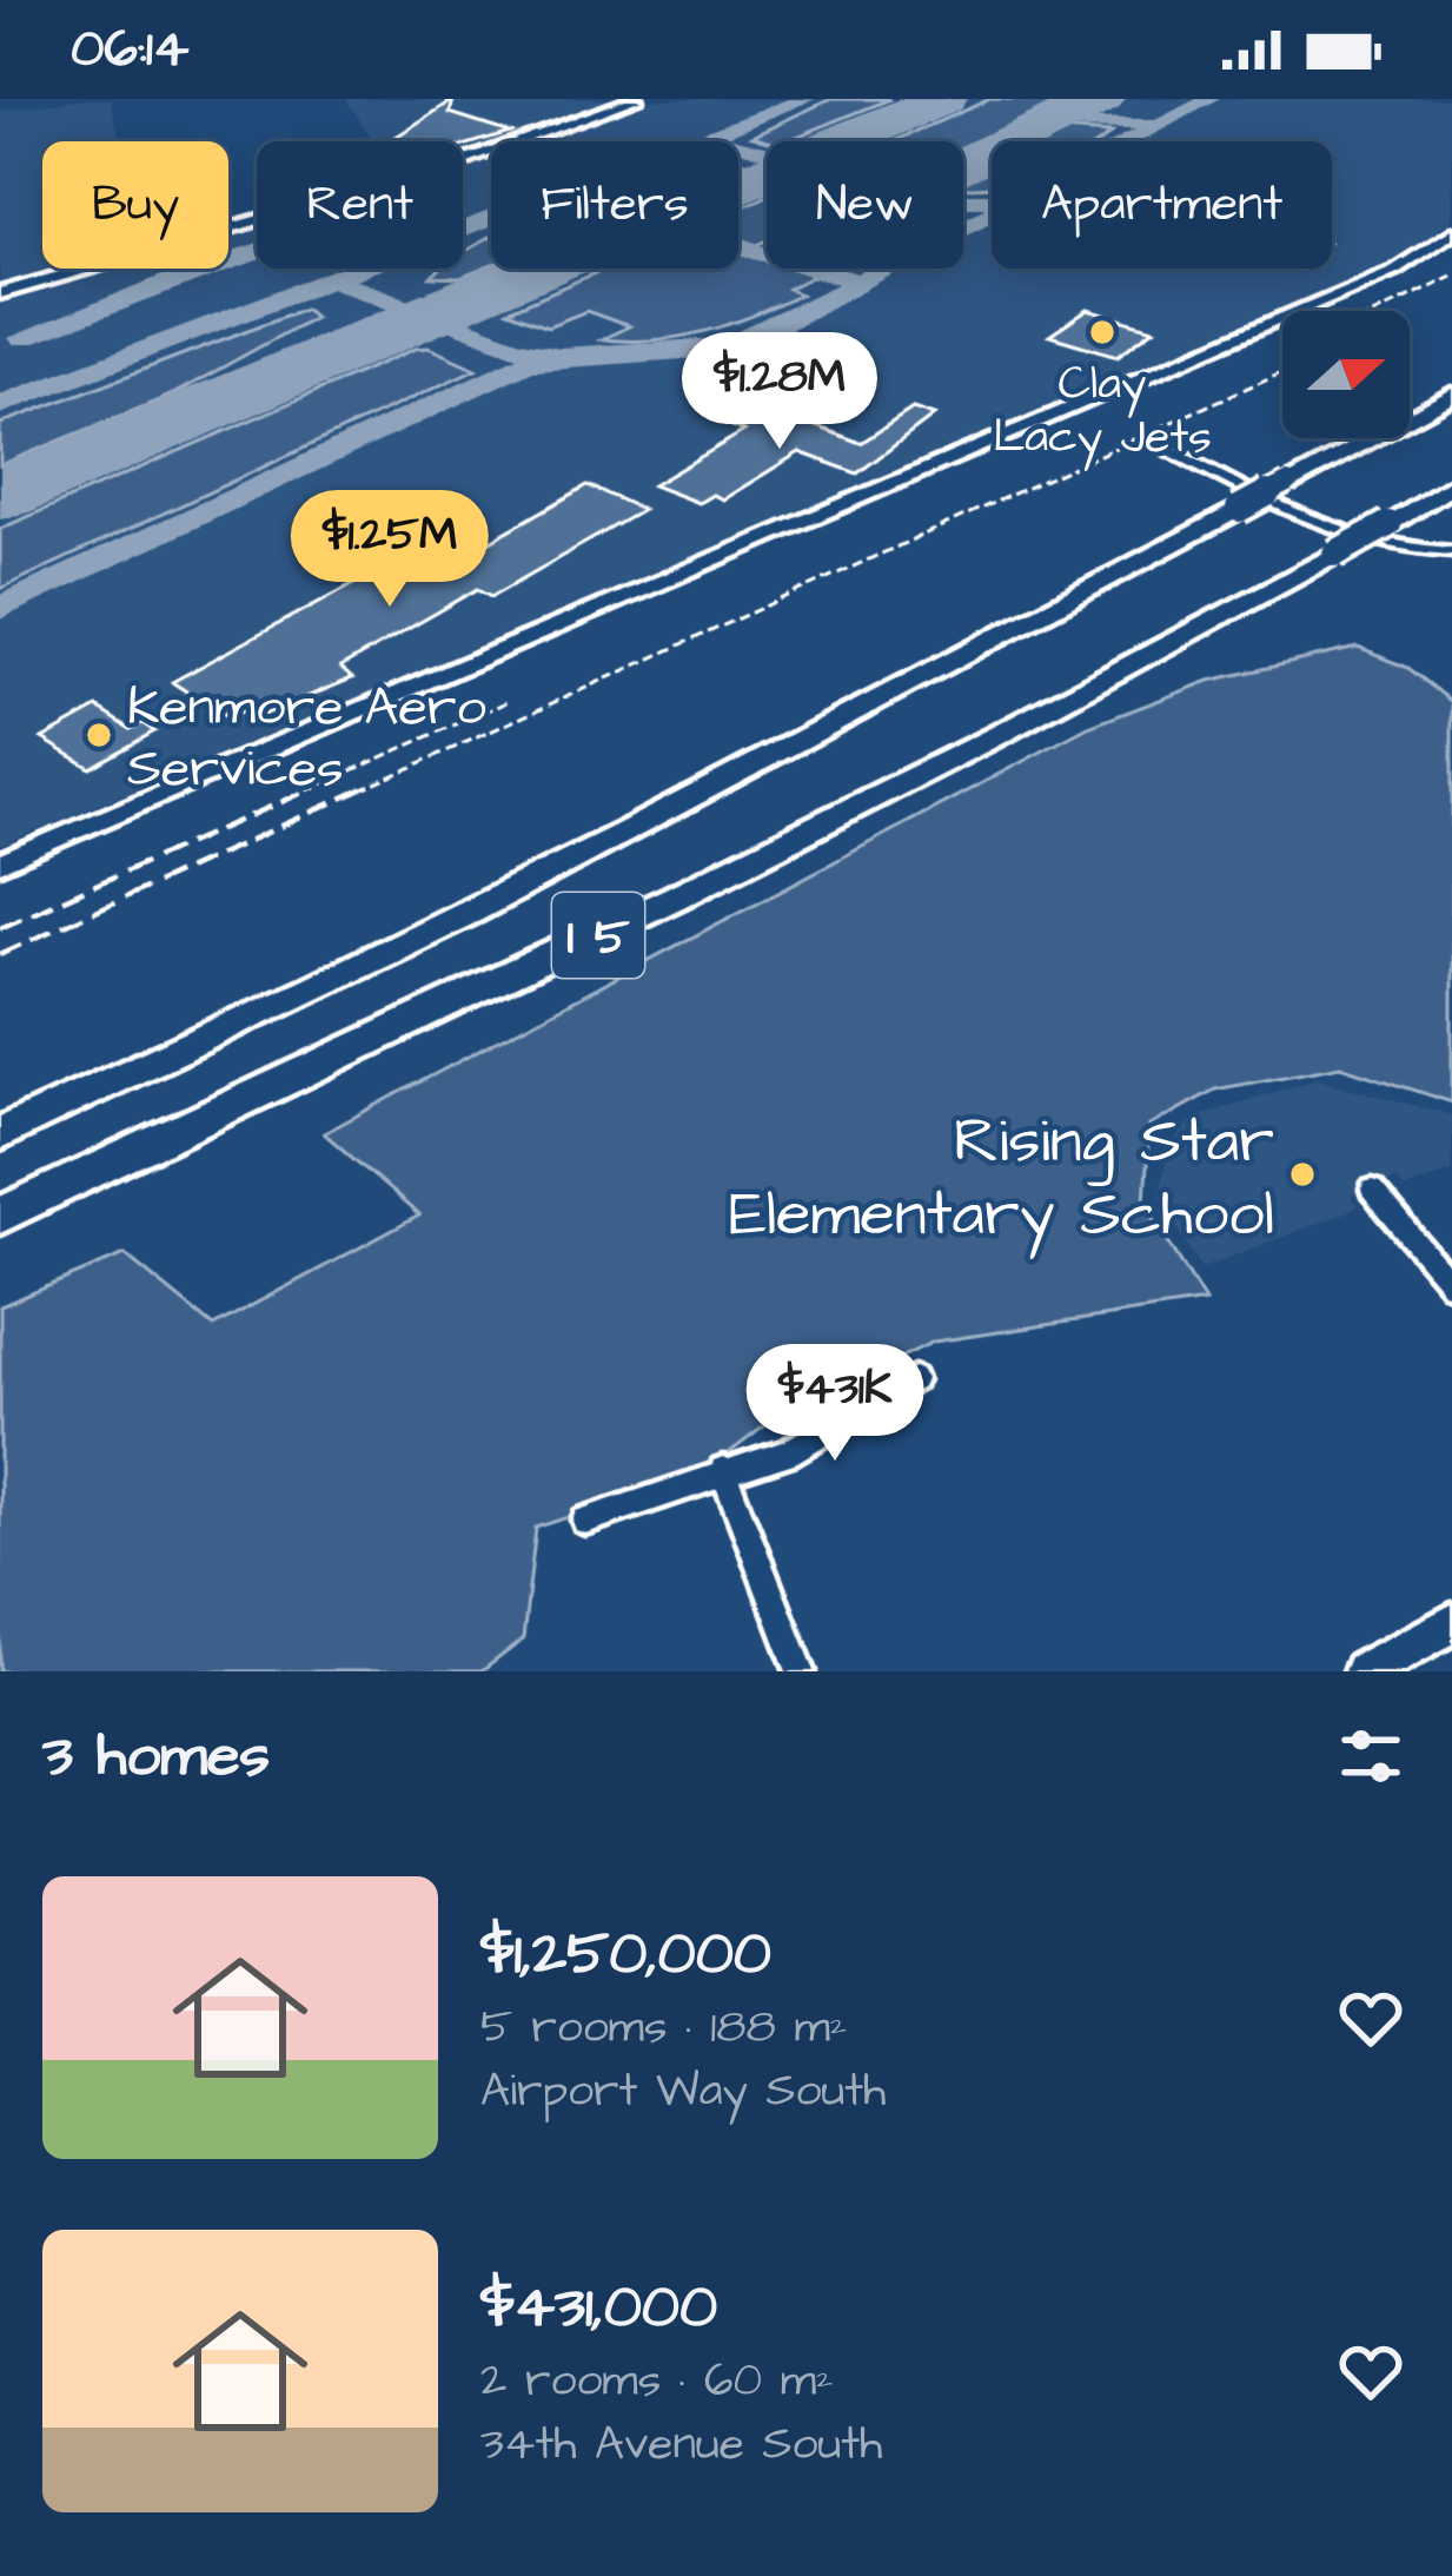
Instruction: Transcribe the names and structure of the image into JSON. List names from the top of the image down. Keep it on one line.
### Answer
{"streets":{"highway":["I 5"]},"places":["Clay Lacy Jets","Kenmore Aero Services","Rising Star Elementary School"],"north":"right","page":{"status":"06:14","chip":["Buy","Rent","Filters","New","Apartment"],"price":["$1.28M","$1.25M","$431K"],"heading":"3 homes","list":[{"name":"$1,250,000","note":"5 rooms · 188 m² · Airport Way South"},{"name":"$431,000","note":"2 rooms · 60 m² · 34th Avenue South"}]}}
